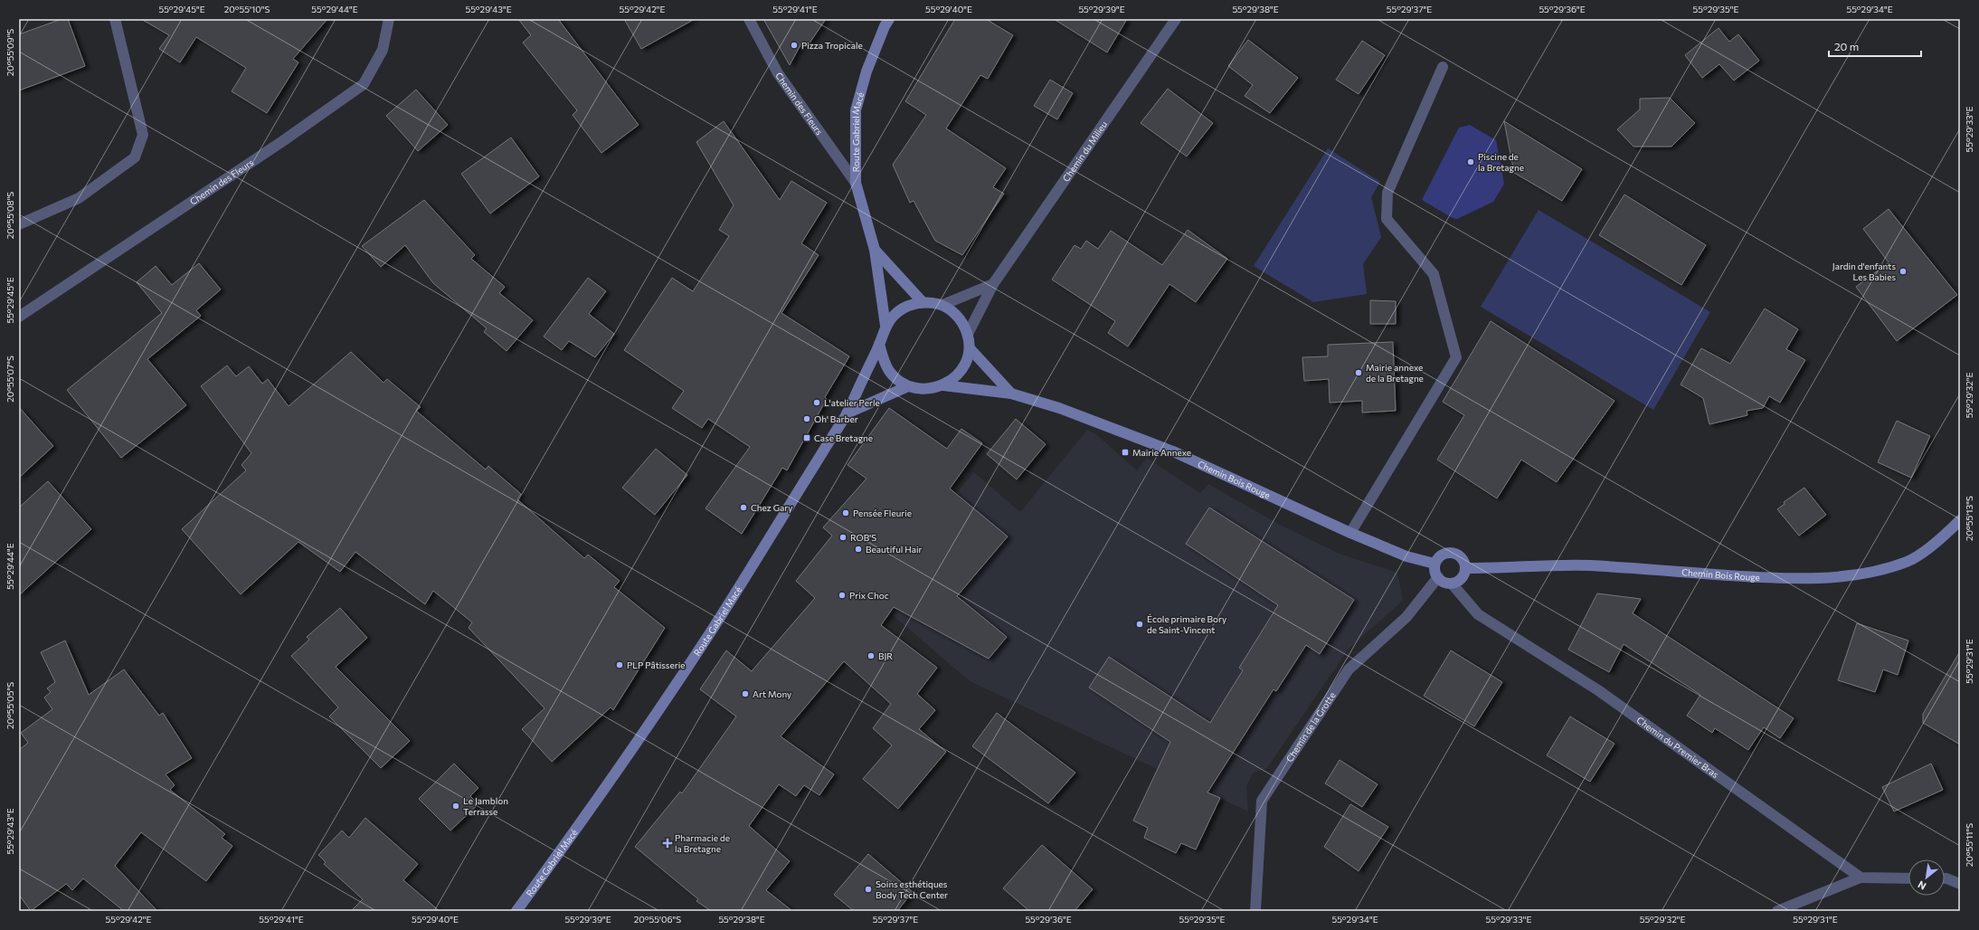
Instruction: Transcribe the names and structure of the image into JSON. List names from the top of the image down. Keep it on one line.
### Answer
{"streets":{"street":["Chemin des Fleurs","Route Gabriel Macé","Chemin du Milieu","Chemin Bois Rouge","Chemin de la Grotte","Chemin du Premier Bras"]},"crossings":[["Chemin des Fleurs","Route Gabriel Macé"],["Route Gabriel Macé","Chemin du Milieu"],["Route Gabriel Macé","Chemin Bois Rouge"],["Chemin du Milieu","Chemin Bois Rouge"],["Chemin Bois Rouge","Chemin de la Grotte"],["Chemin Bois Rouge","Chemin du Premier Bras"],["Chemin de la Grotte","Chemin du Premier Bras"]],"places":{"other":["Pizza Tropicale","Piscine de la Bretagne","Jardin d'enfants Les Babies","Mairie annexe de la Bretagne","L'atelier Perle","Oh' Barber","Chez Gary","Pensée Fleurie","ROB'S","Beautiful Hair","Prix Choc","École primaire Bory de Saint-Vincent","BJR","PLP Pâtisserie","Art Mony","Le Jamblon Terrasse","Soins esthétiques Body Tech Center"],"transit":["Case Bretagne","Mairie Annexe"],"health":["Pharmacie de la Bretagne"]},"scale_bar":"20 m","north":"bottom left","coordinates":["55°29'45\"E","20°55'10\"S","55°29'44\"E","55°29'43\"E","55°29'42\"E","55°29'41\"E","55°29'40\"E","55°29'39\"E","55°29'38\"E","55°29'37\"E","55°29'36\"E","55°29'35\"E","55°29'34\"E","20°55'09\"S","55°29'33\"E","20°55'08\"S","20°55'07\"S","55°29'32\"E","20°55'13\"S","55°29'31\"E","20°55'05\"S","20°55'11\"S","20°55'06\"S"]}
